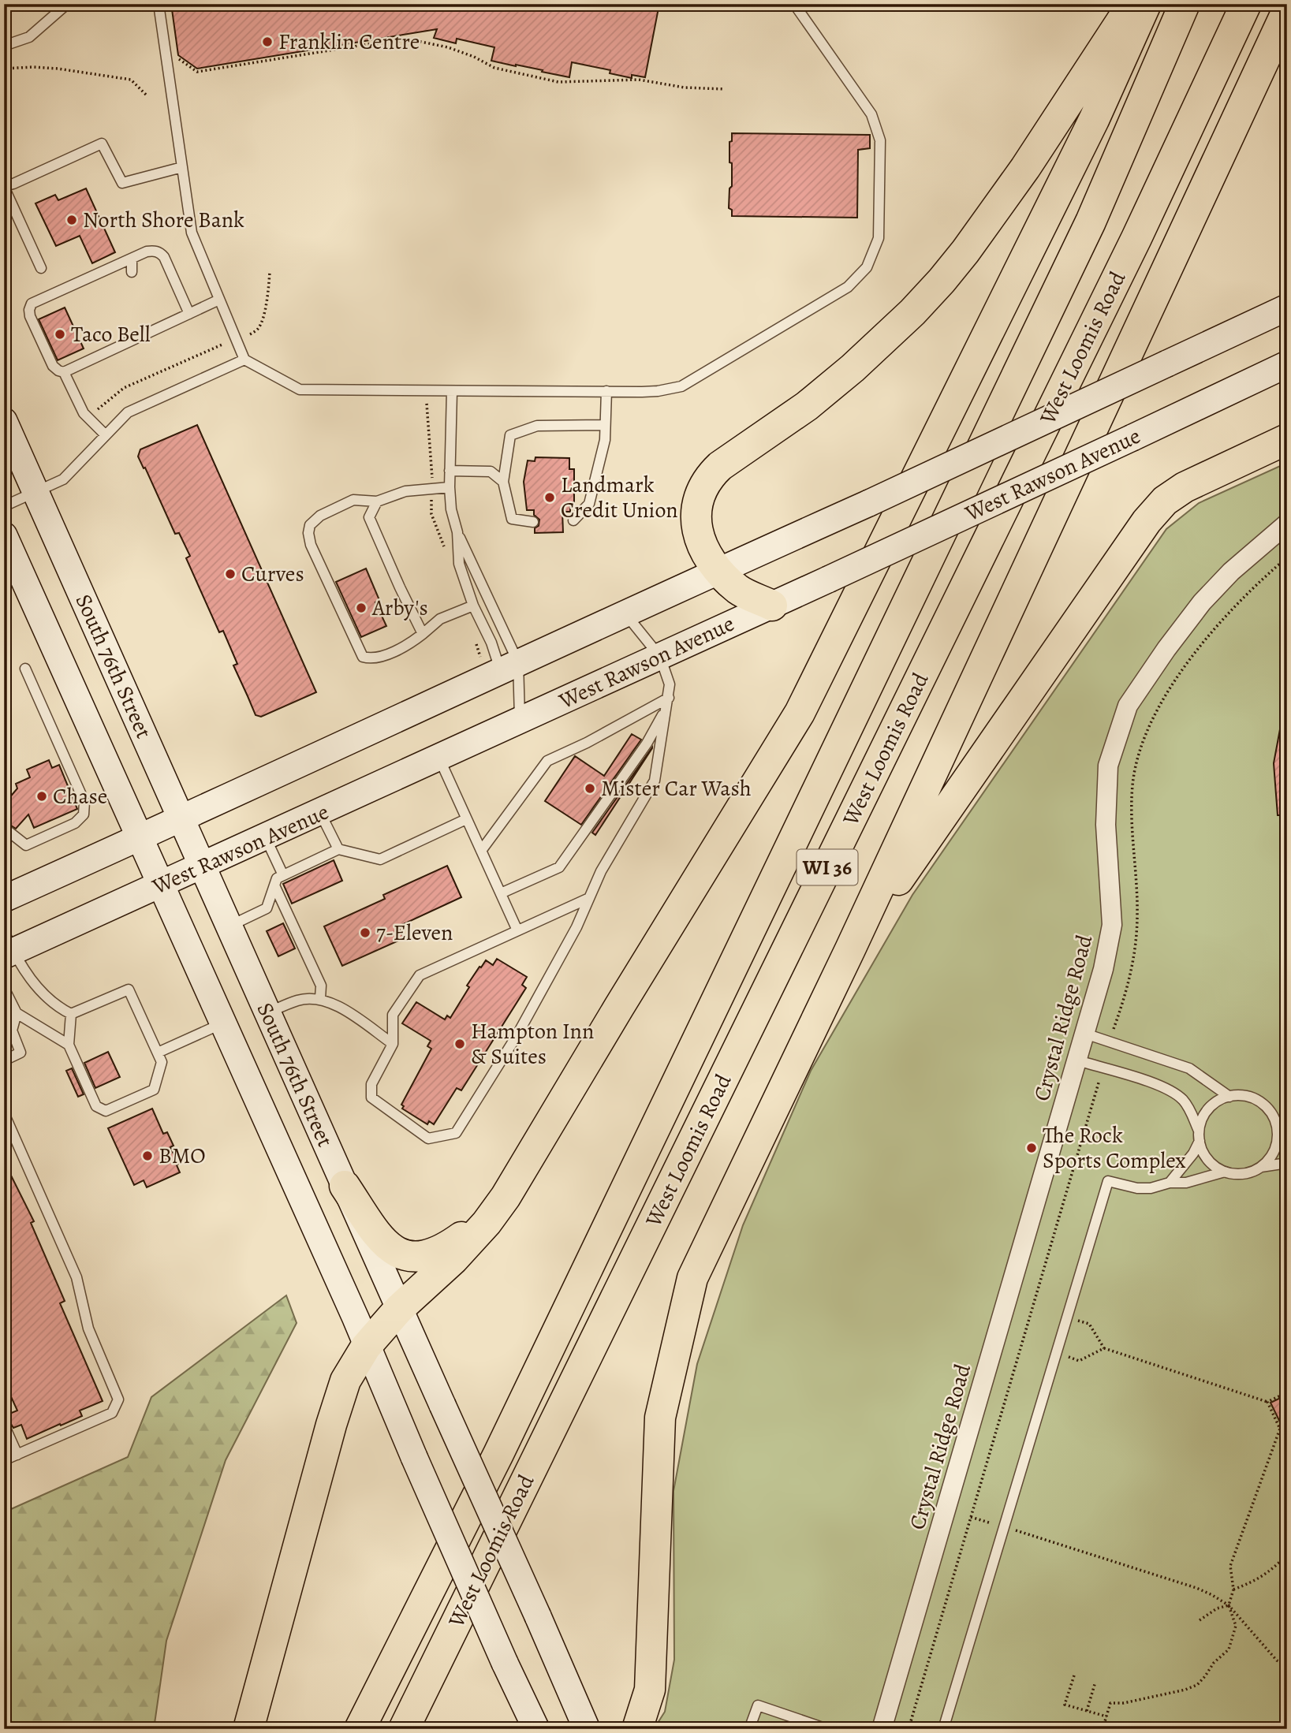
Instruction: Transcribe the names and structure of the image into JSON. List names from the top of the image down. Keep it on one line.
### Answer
{"streets":{"main road":["West Loomis Road","West Rawson Avenue","South 76th Street","WI 36"],"street":["Crystal Ridge Road"]},"crossings":[["West Rawson Avenue","South 76th Street"]],"places":["Franklin Centre","North Shore Bank","Taco Bell","Landmark Credit Union","Curves","Arby's","Mister Car Wash","Chase","7-Eleven","Hampton Inn & Suites","The Rock Sports Complex","BMO"]}
